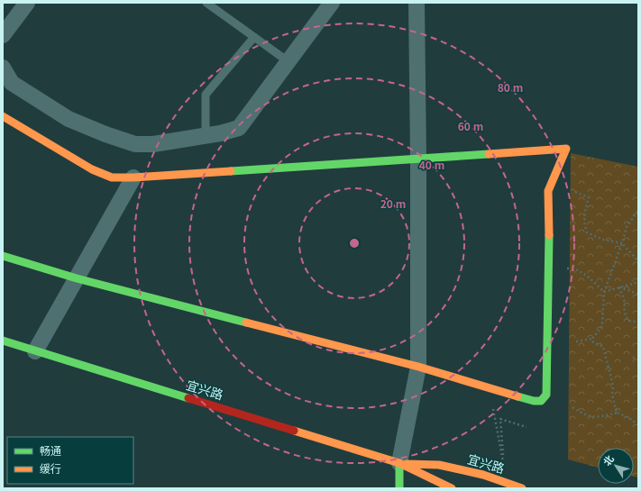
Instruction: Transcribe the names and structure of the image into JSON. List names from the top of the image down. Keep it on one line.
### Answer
{"streets":{"street":["宜兴路"]},"legend":["畅通","缓行"],"north":"top left","rings":["80 m","60 m","40 m","20 m"]}
